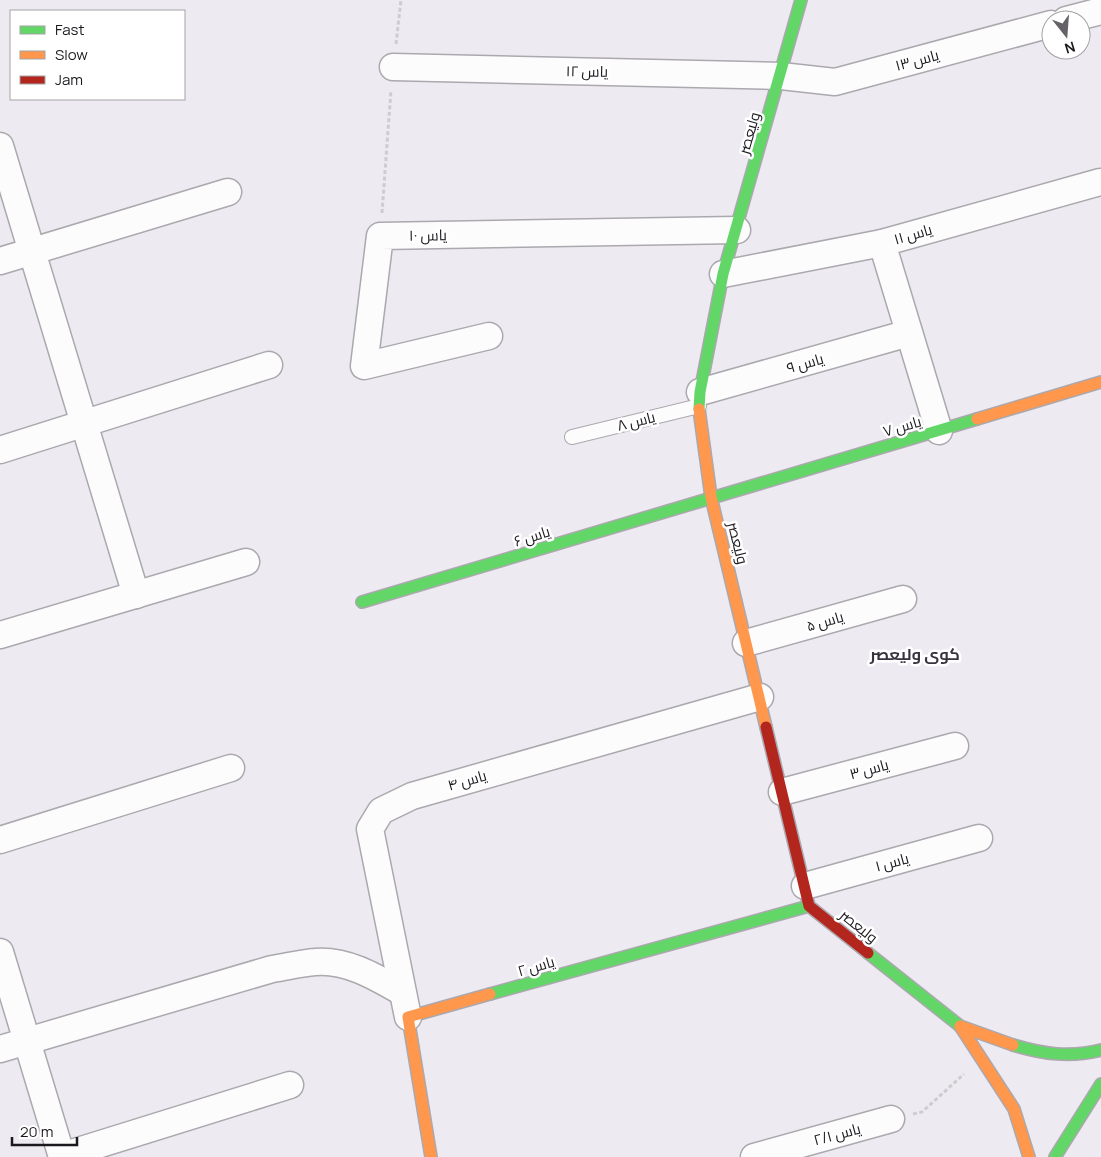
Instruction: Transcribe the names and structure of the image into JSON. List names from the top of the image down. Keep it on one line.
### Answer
{"streets":{"street":["یاس ۱۳","یاس ۱۲","ولیعصر","یاس ۱۱","یاس ۱۰","یاس ۹","یاس ۷","یاس ۶","یاس ۵","یاس ۳","یاس ۴","یاس ۱","یاس ۲","یاس ۲/۱"],"lane":["یاس ۸"]},"crossings":[["یاس ۱۳","یاس ۱۲"],["یاس ۱۳","ولیعصر"],["یاس ۱۲","ولیعصر"],["ولیعصر","یاس ۱۱"],["ولیعصر","یاس ۱۰"],["ولیعصر","یاس ۹"],["ولیعصر","یاس ۸"],["ولیعصر","یاس ۷"],["ولیعصر","یاس ۶"],["ولیعصر","یاس ۵"],["ولیعصر","یاس ۳"],["ولیعصر","یاس ۴"],["ولیعصر","یاس ۱"],["ولیعصر","یاس ۲"],["یاس ۹","یاس ۸"],["یاس ۷","یاس ۶"],["یاس ۴","یاس ۲"],["یاس ۱","یاس ۲"]],"districts":["کوی ولیعصر"],"legend":["Fast","Slow","Jam"],"scale_bar":"20 m","north":"bottom"}
